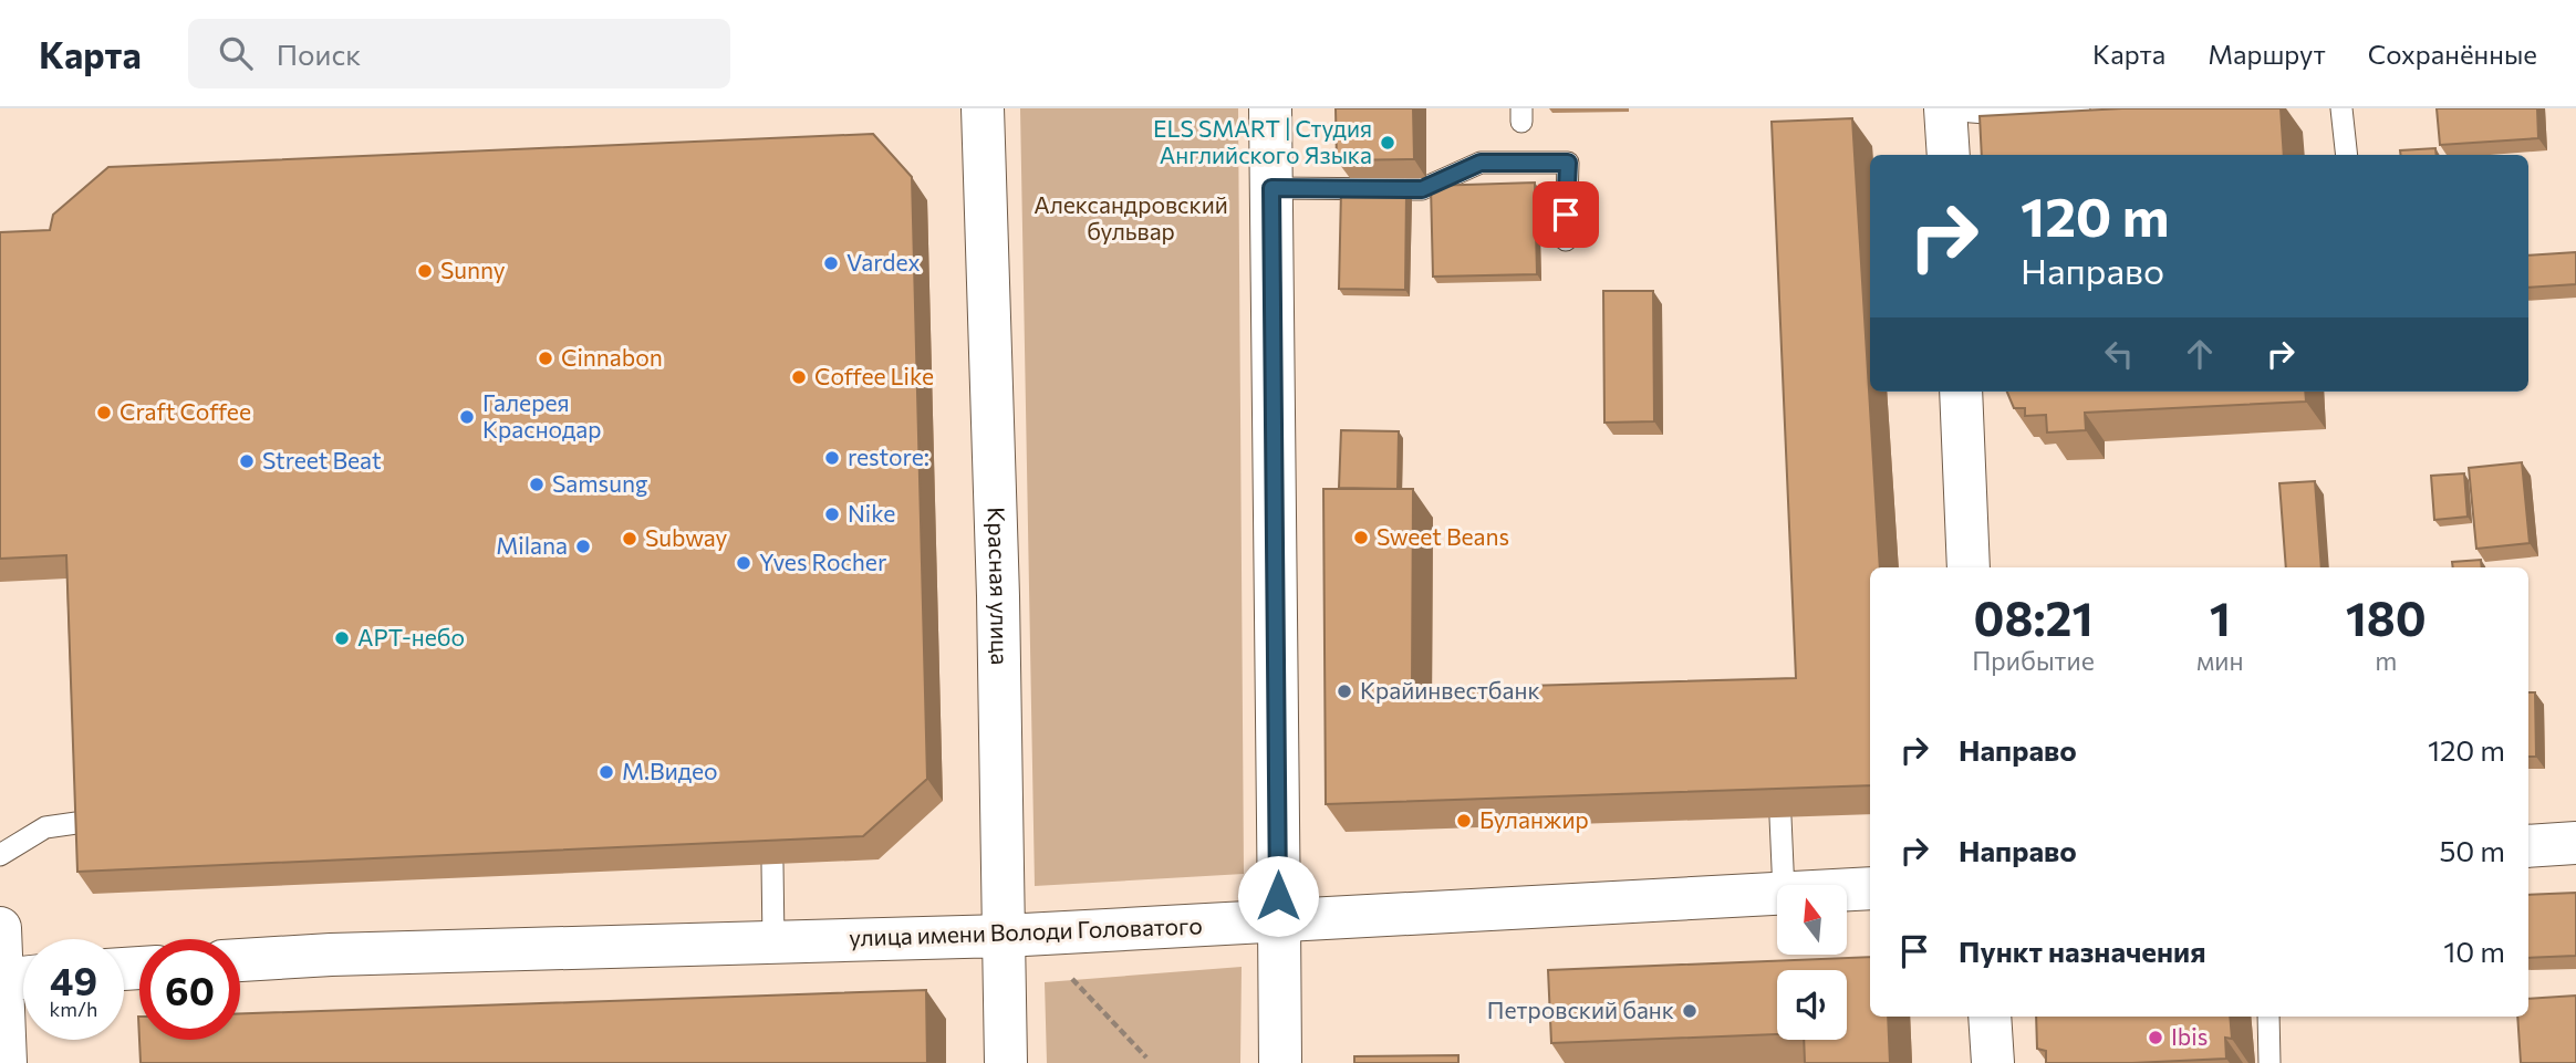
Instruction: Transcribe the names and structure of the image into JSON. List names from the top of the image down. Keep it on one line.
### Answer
{"streets":{"main road":["Красная улица","улица имени Володи Головатого"]},"crossings":[["Красная улица","улица имени Володи Головатого"]],"parks":["Александровский бульвар"],"places":["ELS SMART | Студия Английского Языка","Vardex","Sunny","Cinnabon","Coffee Like","Craft Coffee","Галерея Краснодар","restore:","Street Beat","Samsung","Nike","Sweet Beans","Subway","Milana","Yves Rocher","АРТ-небо","Крайинвестбанк","М.Видео","Буланжир","Петровский банк","Ibis"],"north":"top","page":{"header":"Карта","search":"Поиск","nav":["Карта","Маршрут","Сохранённые"],"turn":["120 m","Направо"],"eta":["08:21","Прибытие","1","мин","180","m"],"list":[{"name":"Направо","value":"120 m"},{"name":"Направо","value":"50 m"},{"name":"Пункт назначения","value":"10 m"}],"speed":"49 km/h","limit":"60"}}
